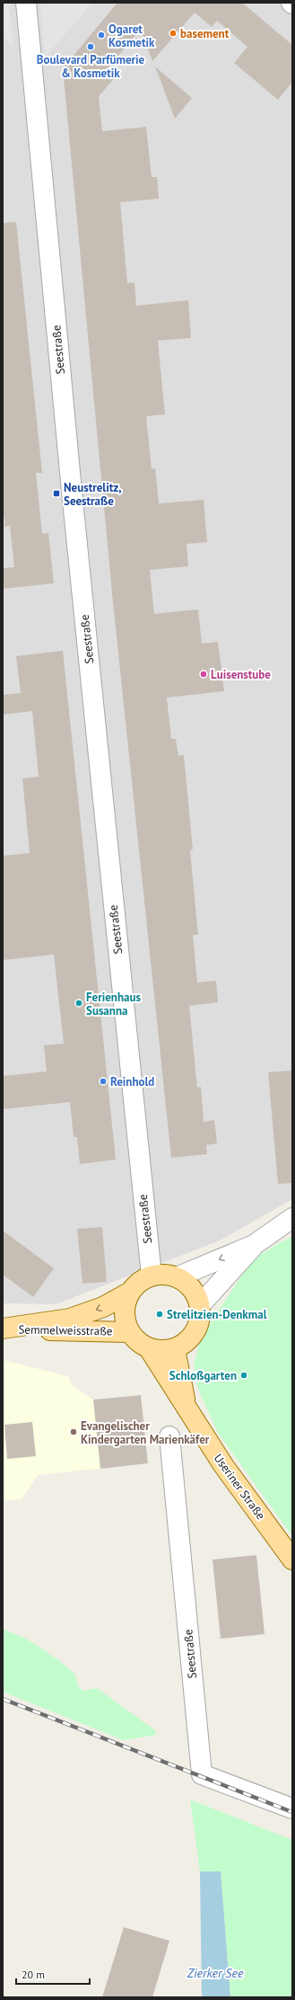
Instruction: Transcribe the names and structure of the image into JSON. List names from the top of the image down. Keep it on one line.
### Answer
{"streets":{"main road":["Semmelweisstraße","Useriner Straße"],"street":["Seestraße"]},"crossings":[["Seestraße","Semmelweisstraße"],["Seestraße","Useriner Straße"],["Semmelweisstraße","Useriner Straße"]],"water":["Zierker See"],"places":{"other":["basement","Ogaret Kosmetik","Boulevard Parfümerie & Kosmetik","Luisenstube","Ferienhaus Susanna","Reinhold","Strelitzien-Denkmal","Schloßgarten","Evangelischer Kindergarten Marienkäfer"],"transit":["Neustrelitz, Seestraße"]},"scale_bar":"20 m"}
